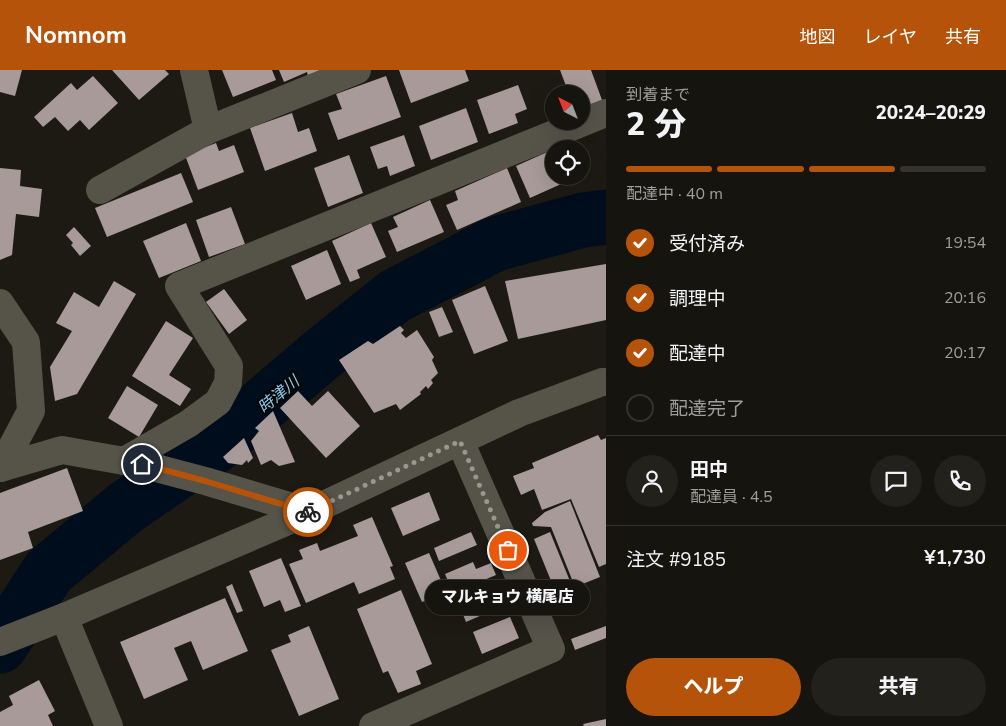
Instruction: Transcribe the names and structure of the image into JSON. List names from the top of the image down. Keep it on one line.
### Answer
{"water":["時津川"],"places":["マルキョウ 横尾店"],"north":"top left","page":{"header":"Nomnom","nav":["地図","レイヤ","共有"],"heading":["2 分","到着まで","20:24–20:29"],"panel":["田中","配達員 · 4.5","注文 #9185","¥1,730"],"bar":"配達中 · 40 m","list":[["受付済み","19:54"],["調理中","20:16"],["配達中","20:17"],"配達完了"],"bubble":"マルキョウ 横尾店","buttons":["ヘルプ","共有"]}}
